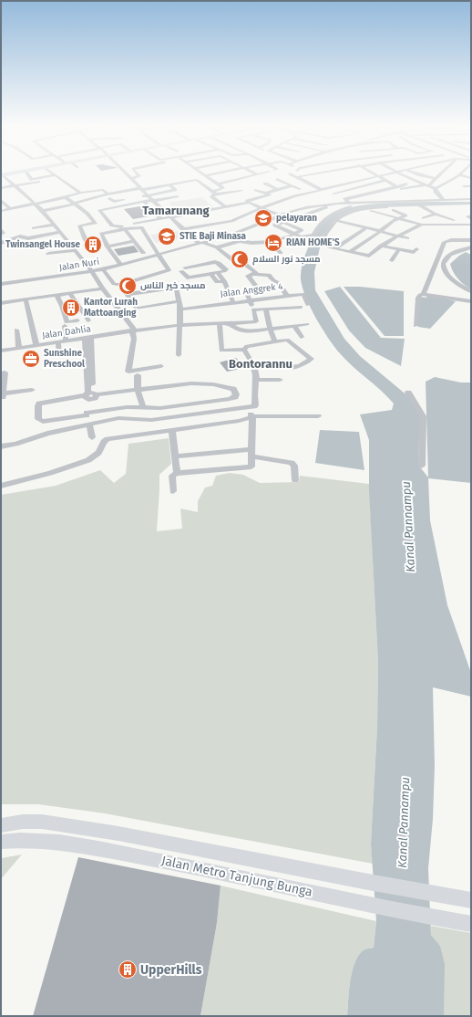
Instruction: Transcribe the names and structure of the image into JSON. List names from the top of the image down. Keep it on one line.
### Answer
{"streets":{"main road":["Jalan Metro Tanjung Bunga"],"street":["Jalan Nuri","Jalan Anggrek 4","Jalan Dahlia"]},"districts":["Tamarunang","Bontorannu"],"water":["Kanal Pannampu"],"places":{"school or university":["pelayaran","STIE Baji Minasa"],"hotel":["RIAN HOME'S"],"building":["Twinsangel House","Kantor Lurah Mattoanging","UpperHills"],"mosque":["مسجد نور السلام","مسجد خير الناس"],"office":["Sunshine Preschool"]}}
